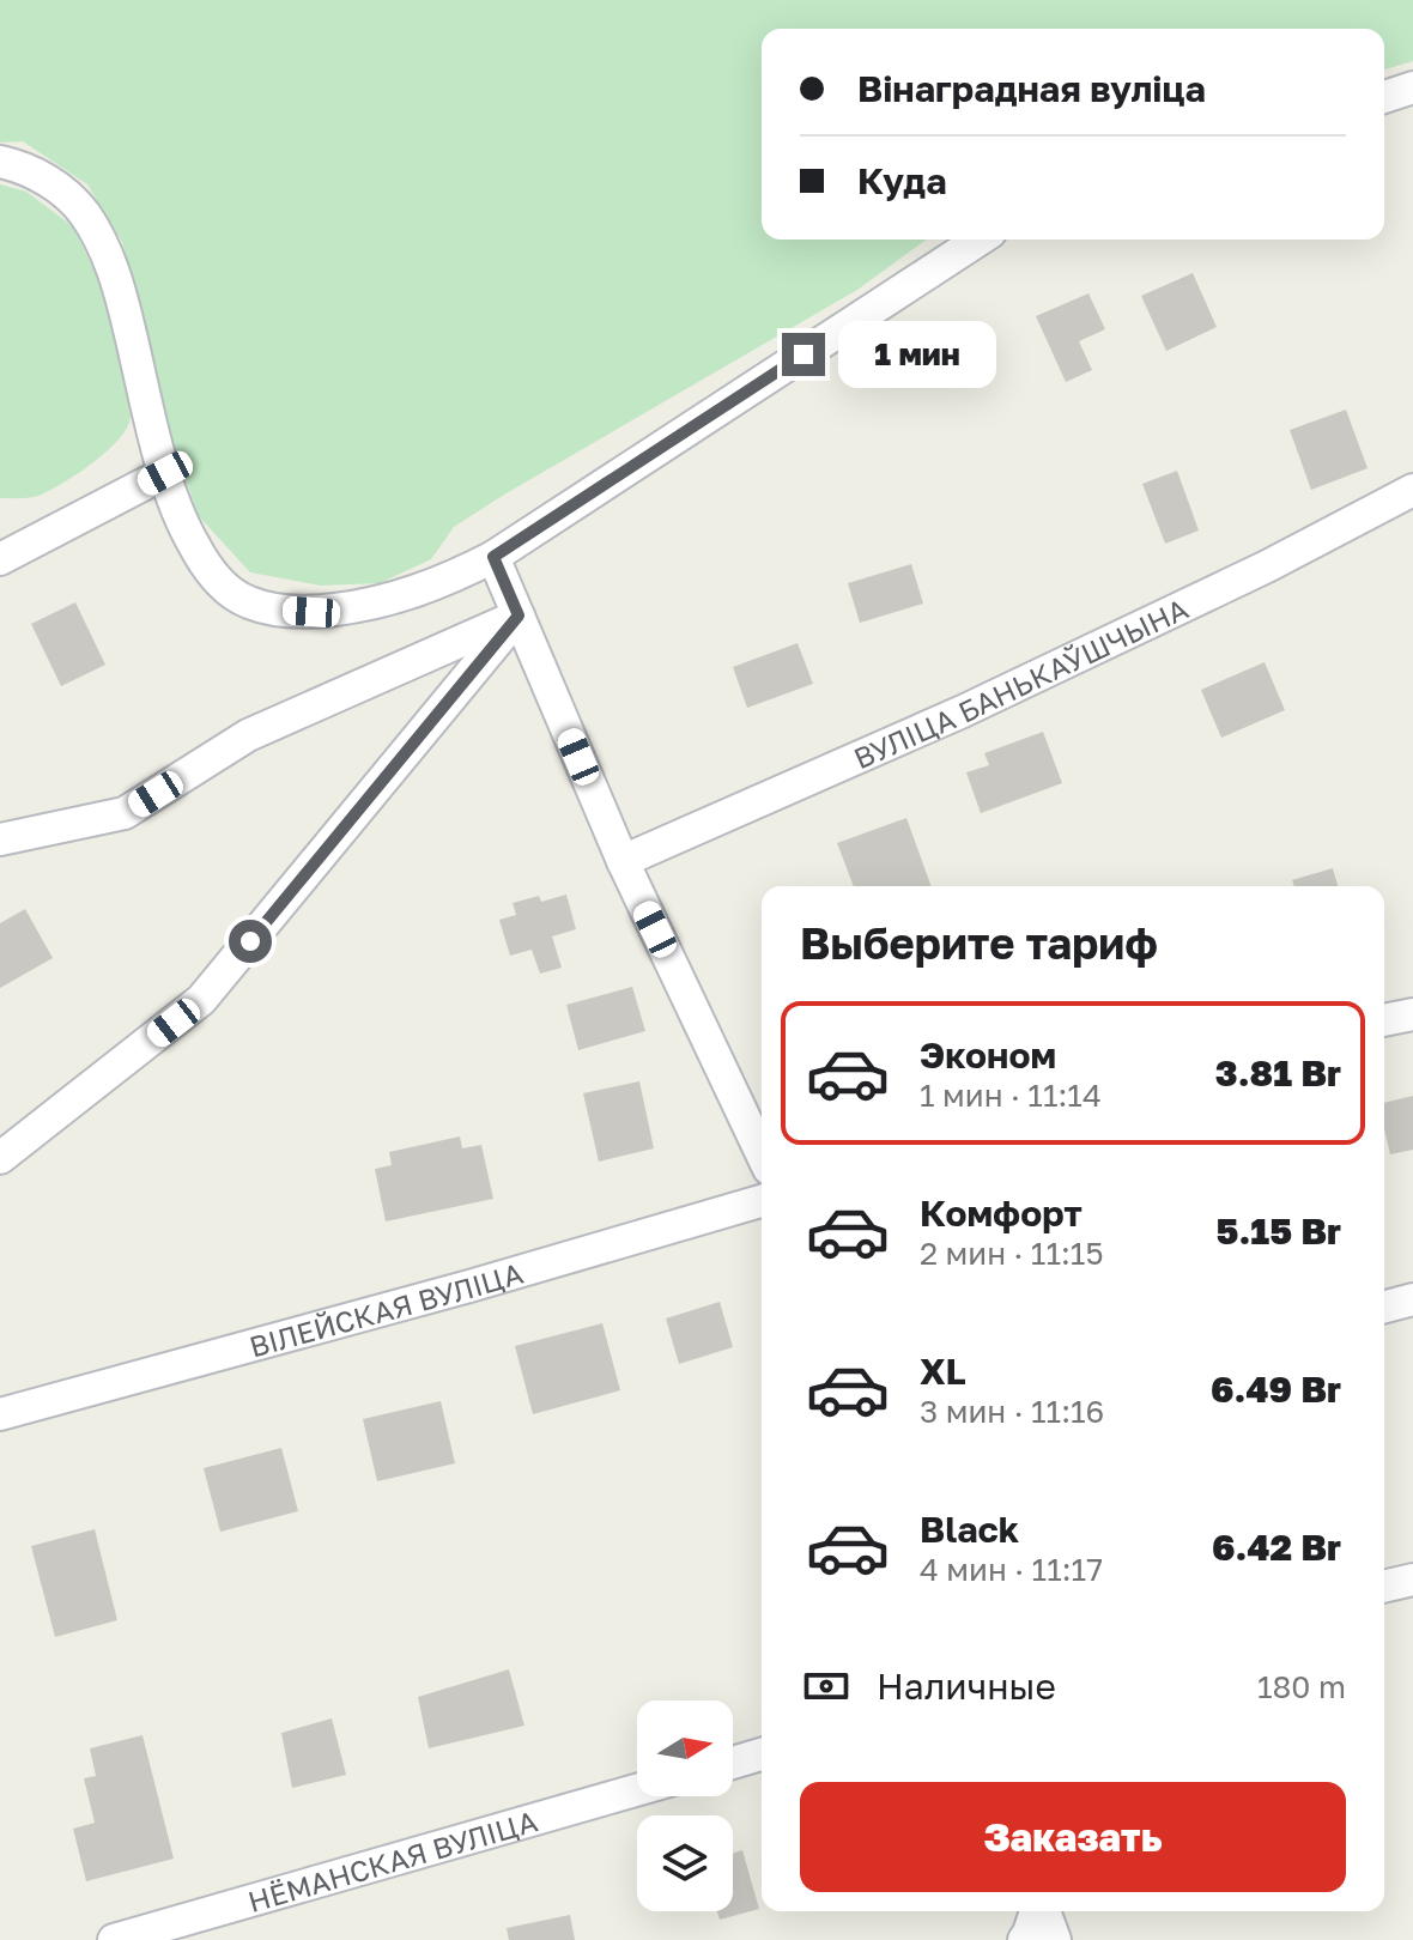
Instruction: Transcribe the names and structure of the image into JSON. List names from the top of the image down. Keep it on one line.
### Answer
{"streets":{"street":["ВУЛІЦА БАНЬКАЎШЧЫНА","ВІЛЕЙСКАЯ ВУЛІЦА","НЁМАНСКАЯ ВУЛІЦА"]},"north":"right","page":{"banner":["Вінаградная вуліца","Куда"],"bubble":"1 мин","heading":"Выберите тариф","list":[{"name":"Эконом","note":"1 мин · 11:14","value":"3.81 Br"},{"name":"Комфорт","note":"2 мин · 11:15","value":"5.15 Br"},{"name":"XL","note":"3 мин · 11:16","value":"6.49 Br"},{"name":"Black","note":"4 мин · 11:17","value":"6.42 Br"}],"pay":["Наличные","180 m"],"buttons":"Заказать"}}
